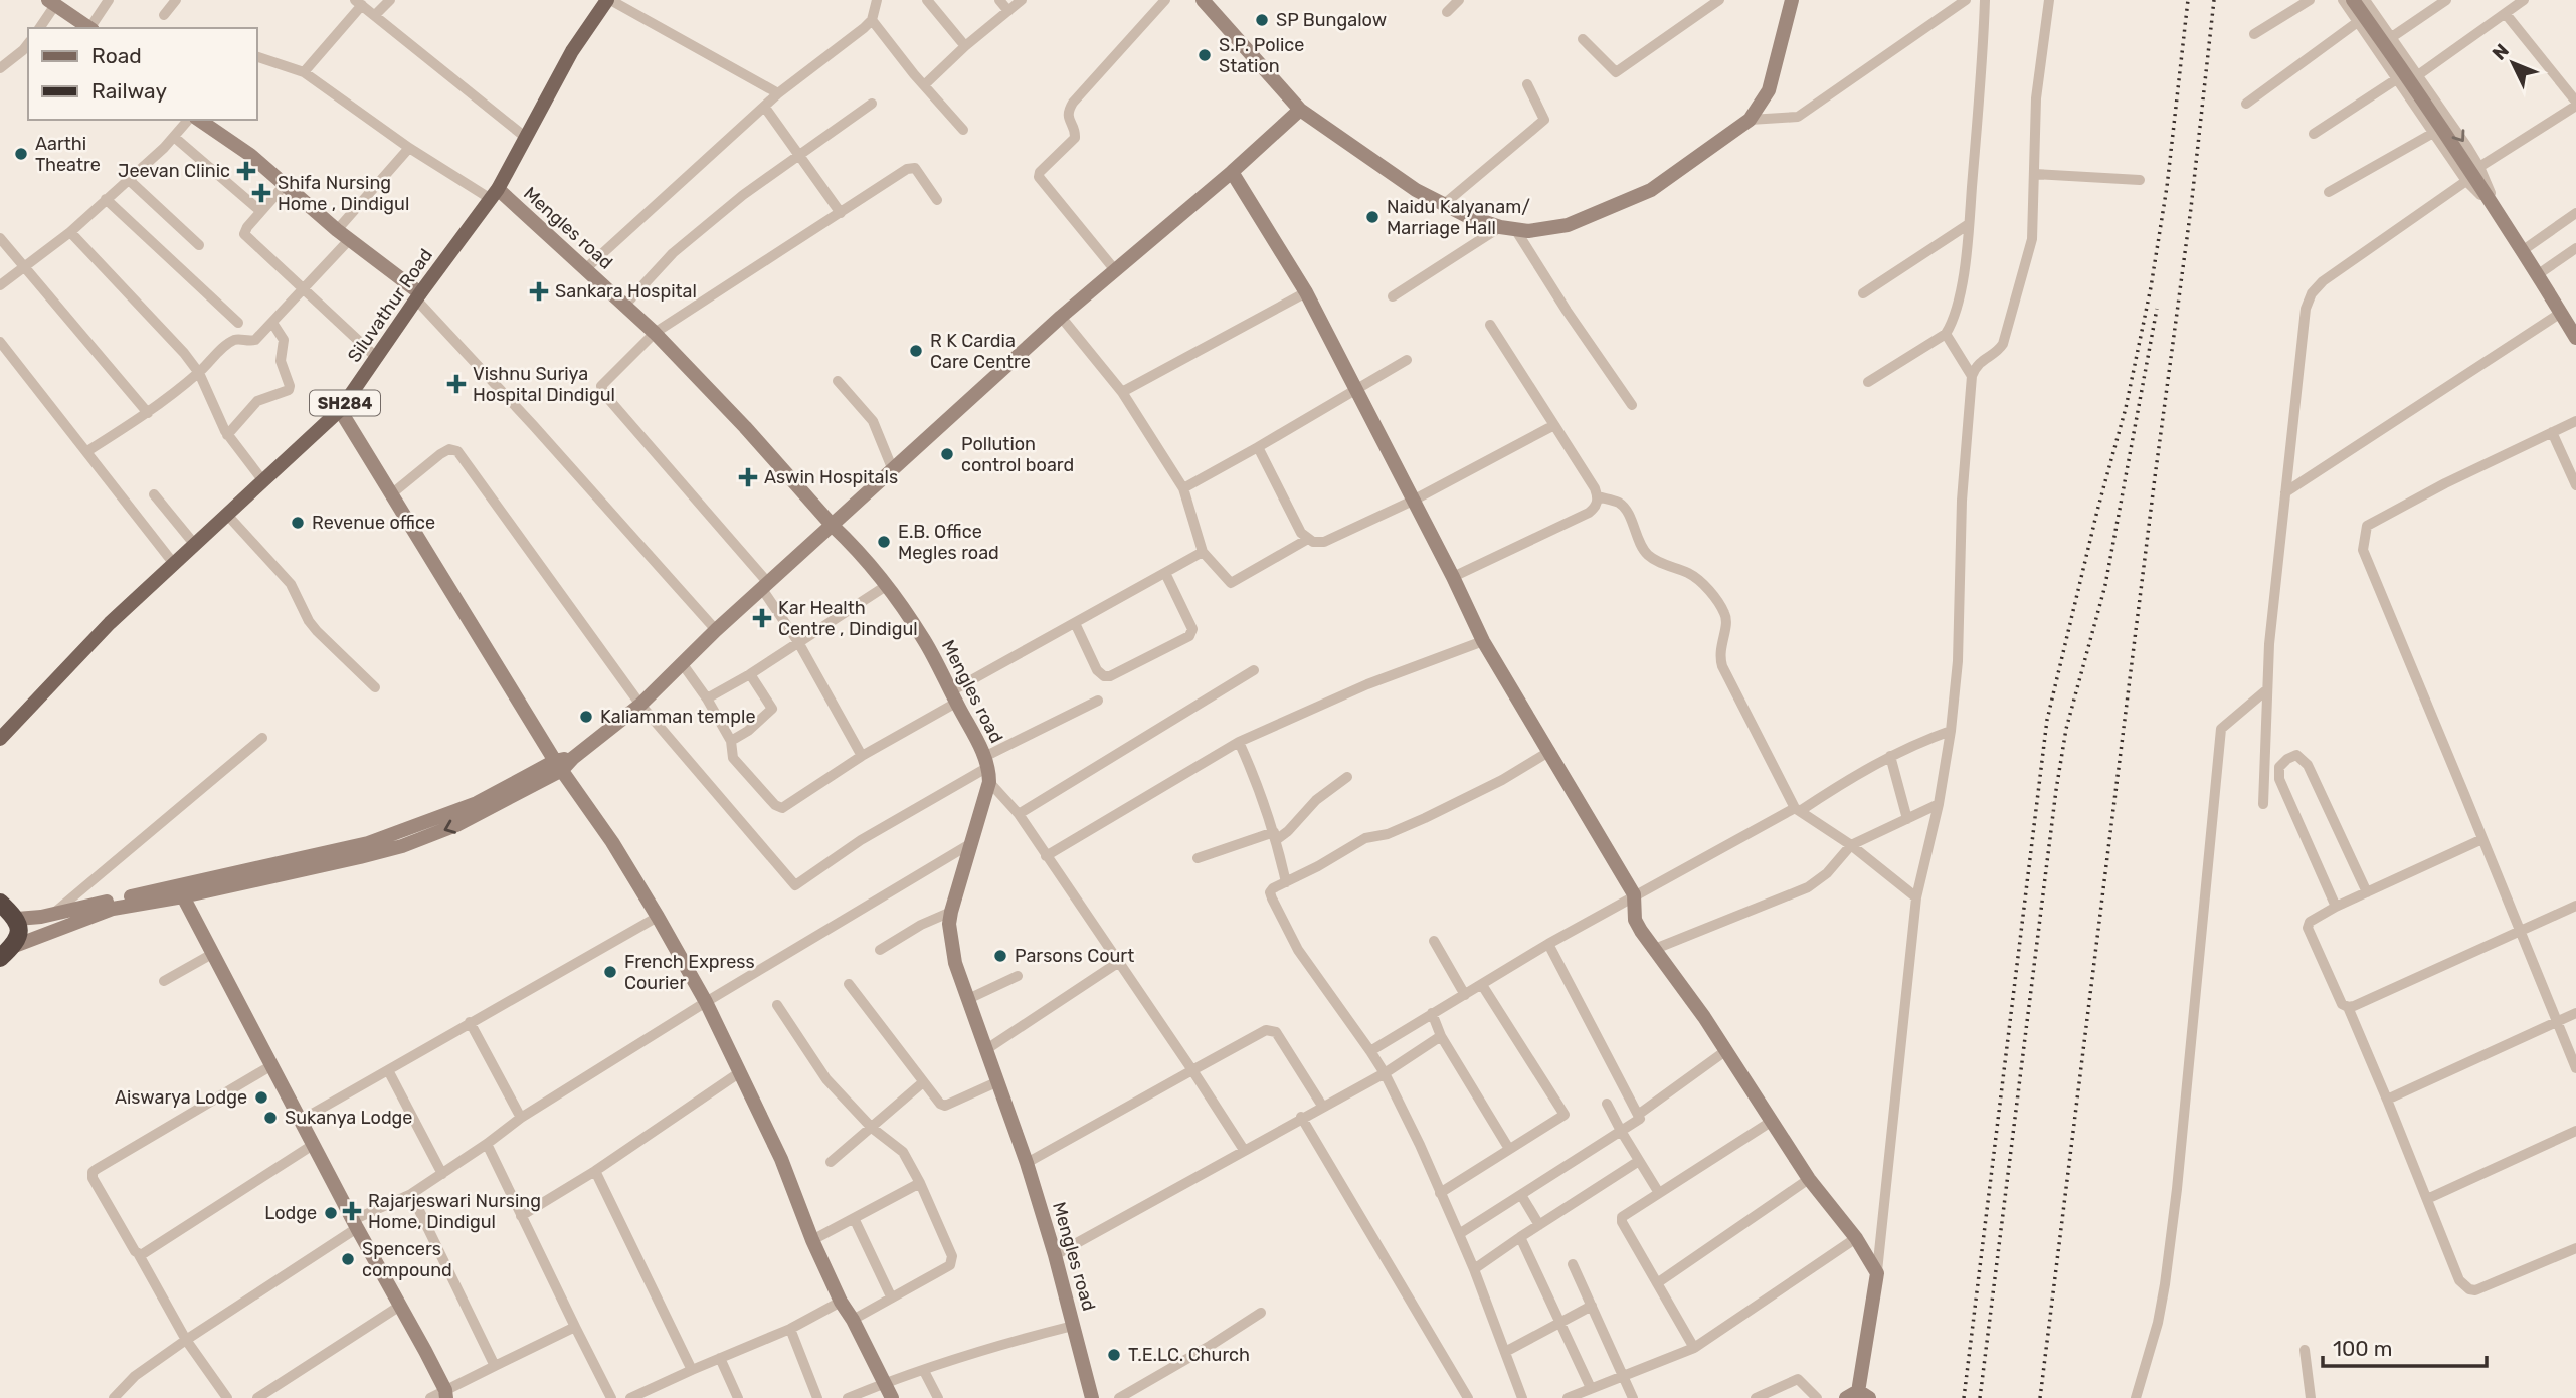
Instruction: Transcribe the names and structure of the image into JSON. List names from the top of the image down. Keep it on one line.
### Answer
{"streets":{"main road":["Mengles road","Siluvathur Road","SH284"]},"crossings":[["Mengles road","Siluvathur Road"]],"places":{"other":["SP Bungalow","S.P. Police Station","Aarthi Theatre","Naidu Kalyanam/ Marriage Hall","R K Cardia Care Centre","Pollution control board","Revenue office","E.B. Office Megles road","Kaliamman temple","Parsons Court","French Express Courier","Aiswarya Lodge","Sukanya Lodge","Lodge","Spencers compound","T.E.LC. Church"],"health":["Jeevan Clinic","Shifa Nursing Home , Dindigul","Sankara Hospital","Vishnu Suriya Hospital Dindigul","Aswin Hospitals","Kar Health Centre , Dindigul","Rajarjeswari Nursing Home, Dindigul"]},"legend":["Road","Railway"],"scale_bar":"100 m","north":"top left"}
